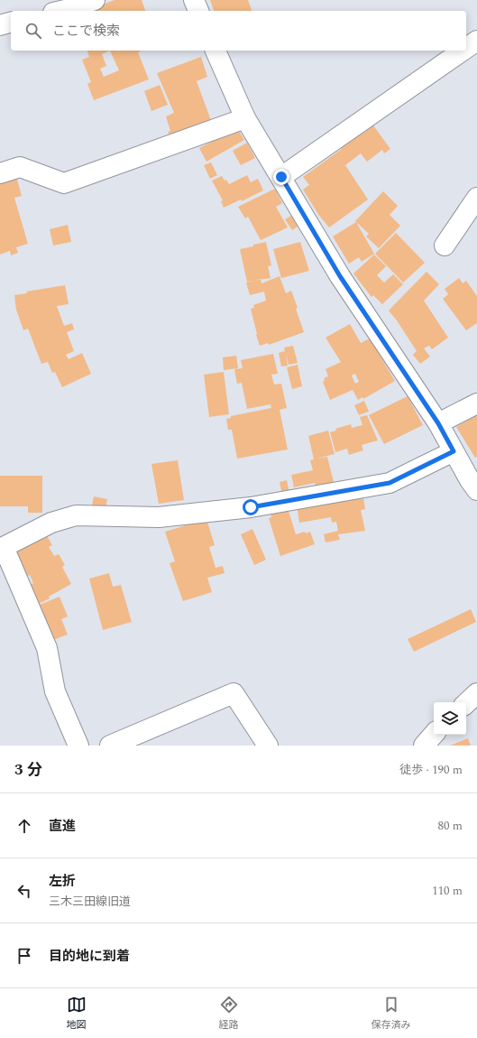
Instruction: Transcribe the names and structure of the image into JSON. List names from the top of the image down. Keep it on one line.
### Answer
{"page":{"search":"ここで検索","heading":["3 分","徒歩 · 190 m"],"list":[["直進","80 m"],["左折","三木三田線旧道","110 m"],"目的地に到着"],"nav":["地図","経路","保存済み"]}}
